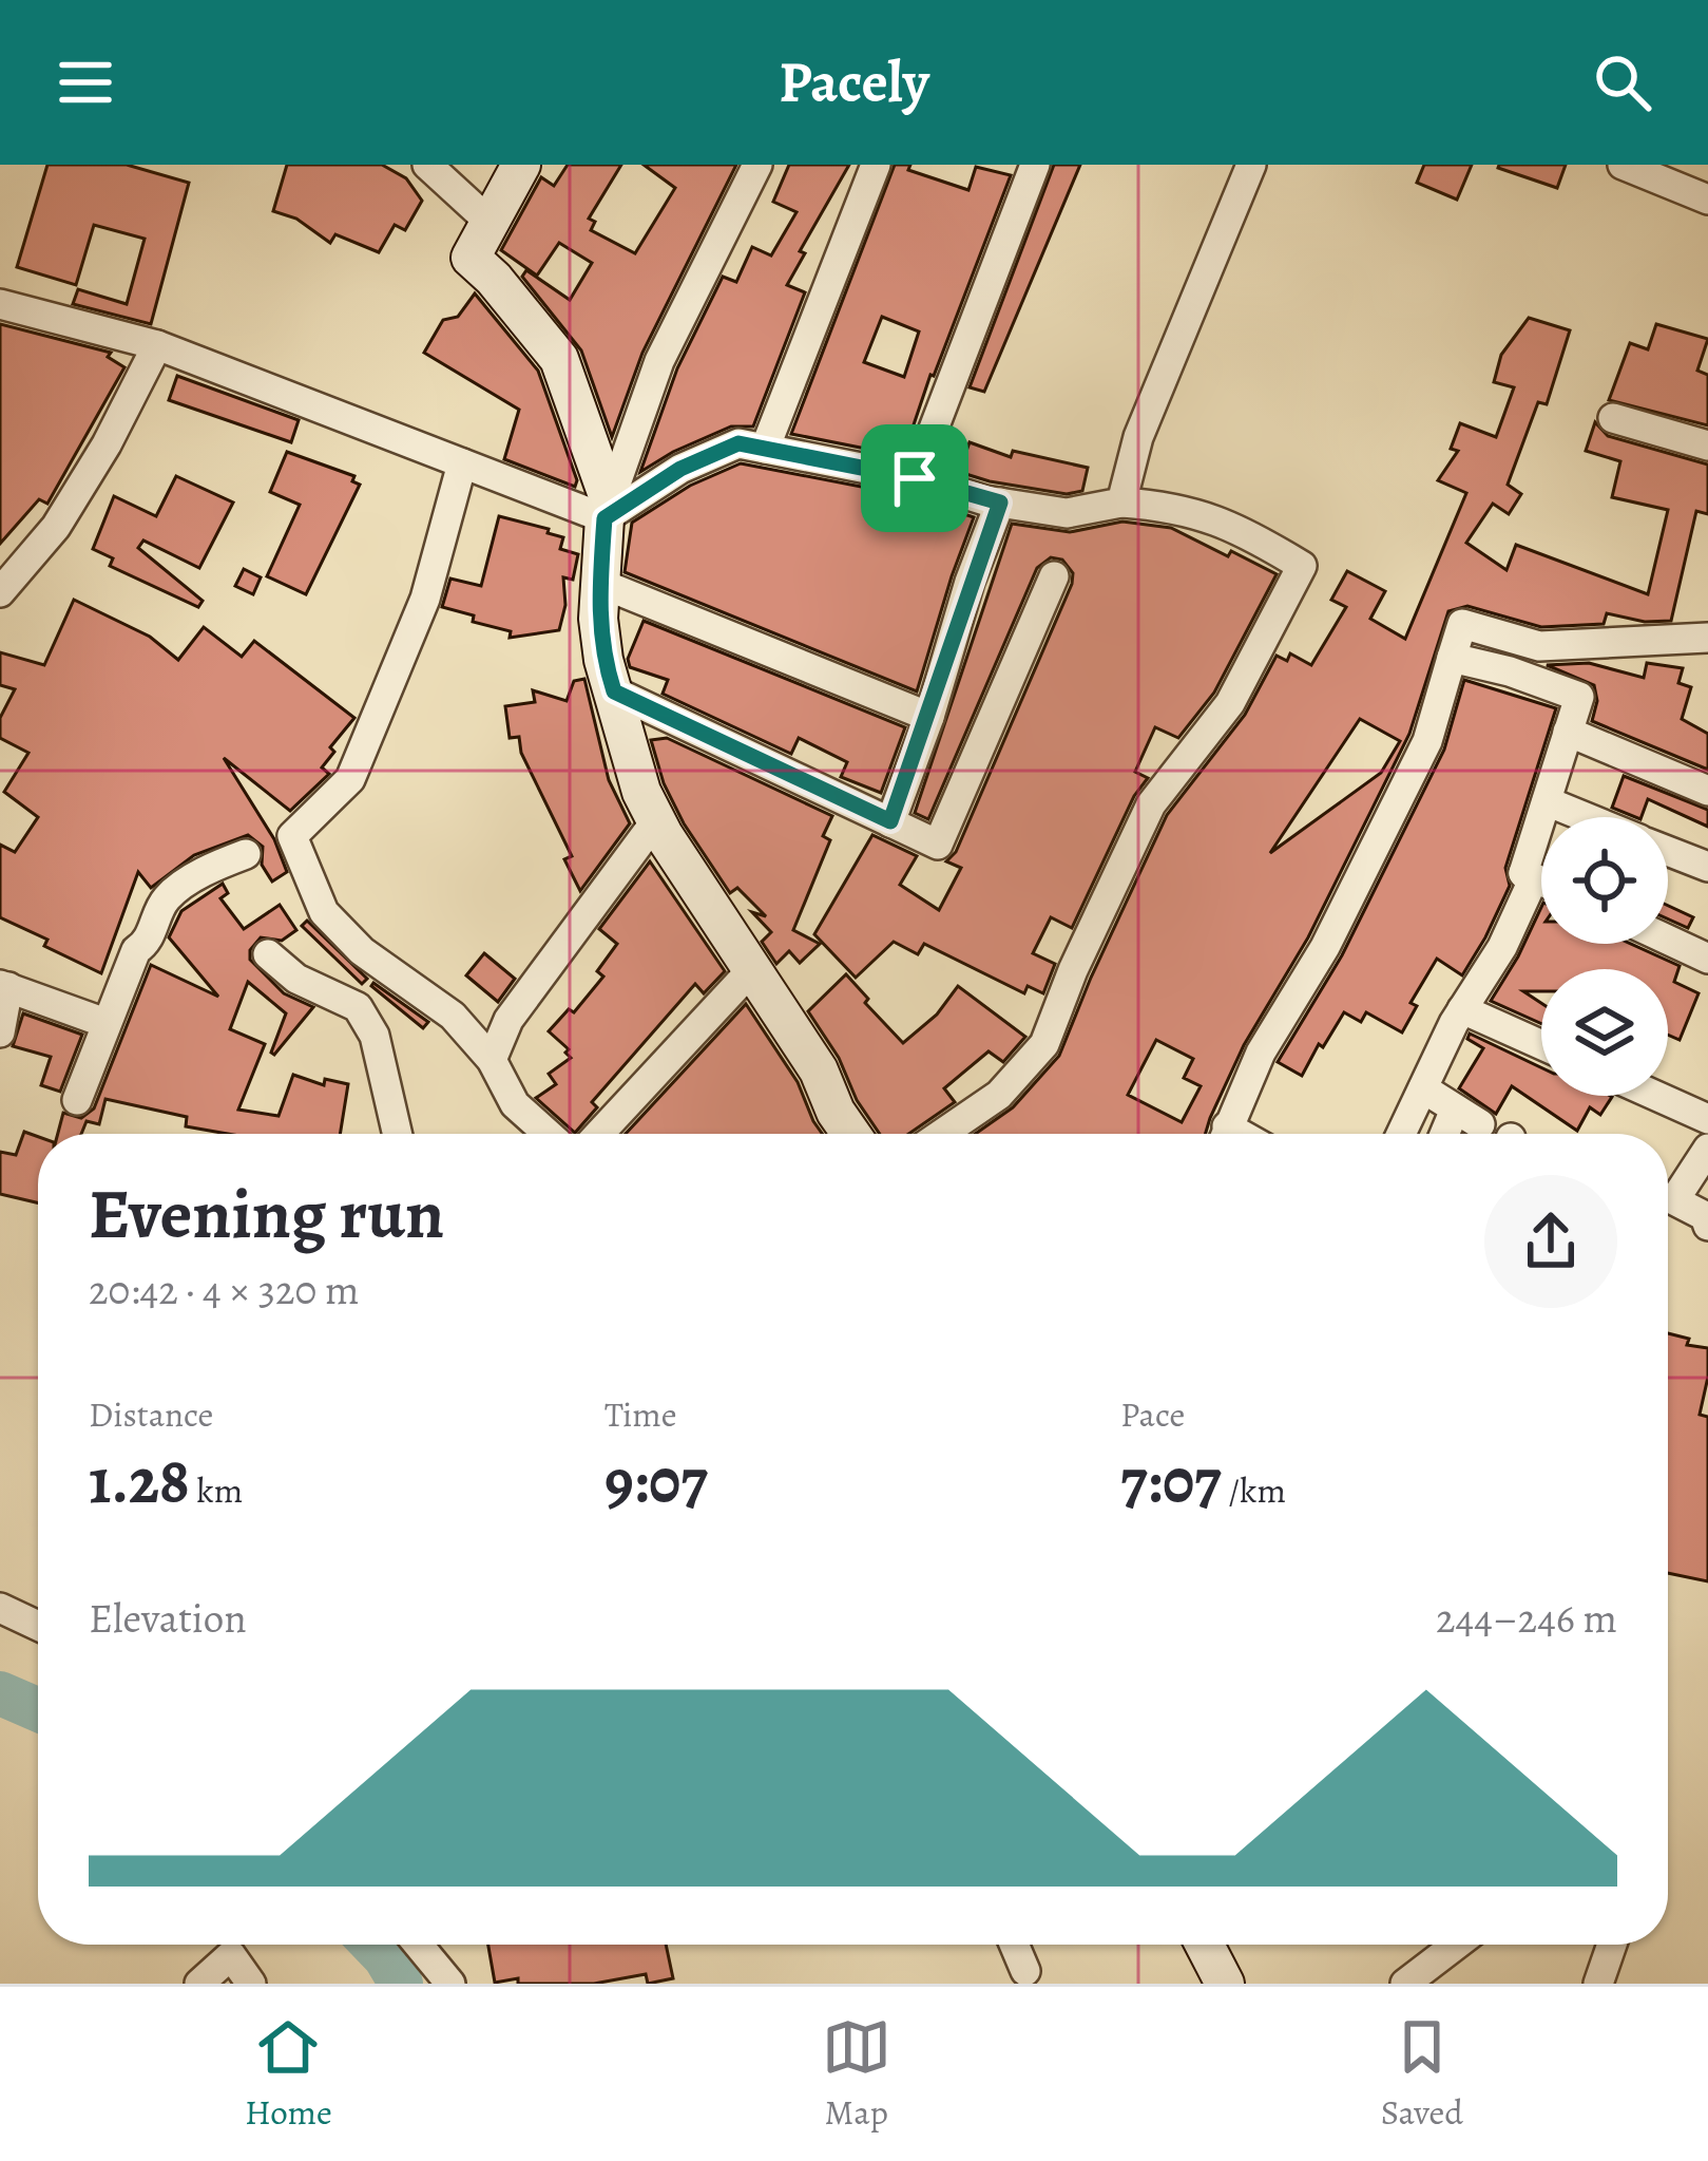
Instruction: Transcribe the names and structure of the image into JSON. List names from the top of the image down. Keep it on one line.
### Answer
{"page":{"header":"Pacely","heading":["Evening run","20:42 · 4 × 320 m"],"stats":[["Distance","1.28 km"],["Time","9:07"],["Pace","7:07 /km"]],"chart":["Elevation","244–246 m"],"tabs":["Home","Map","Saved"]}}
